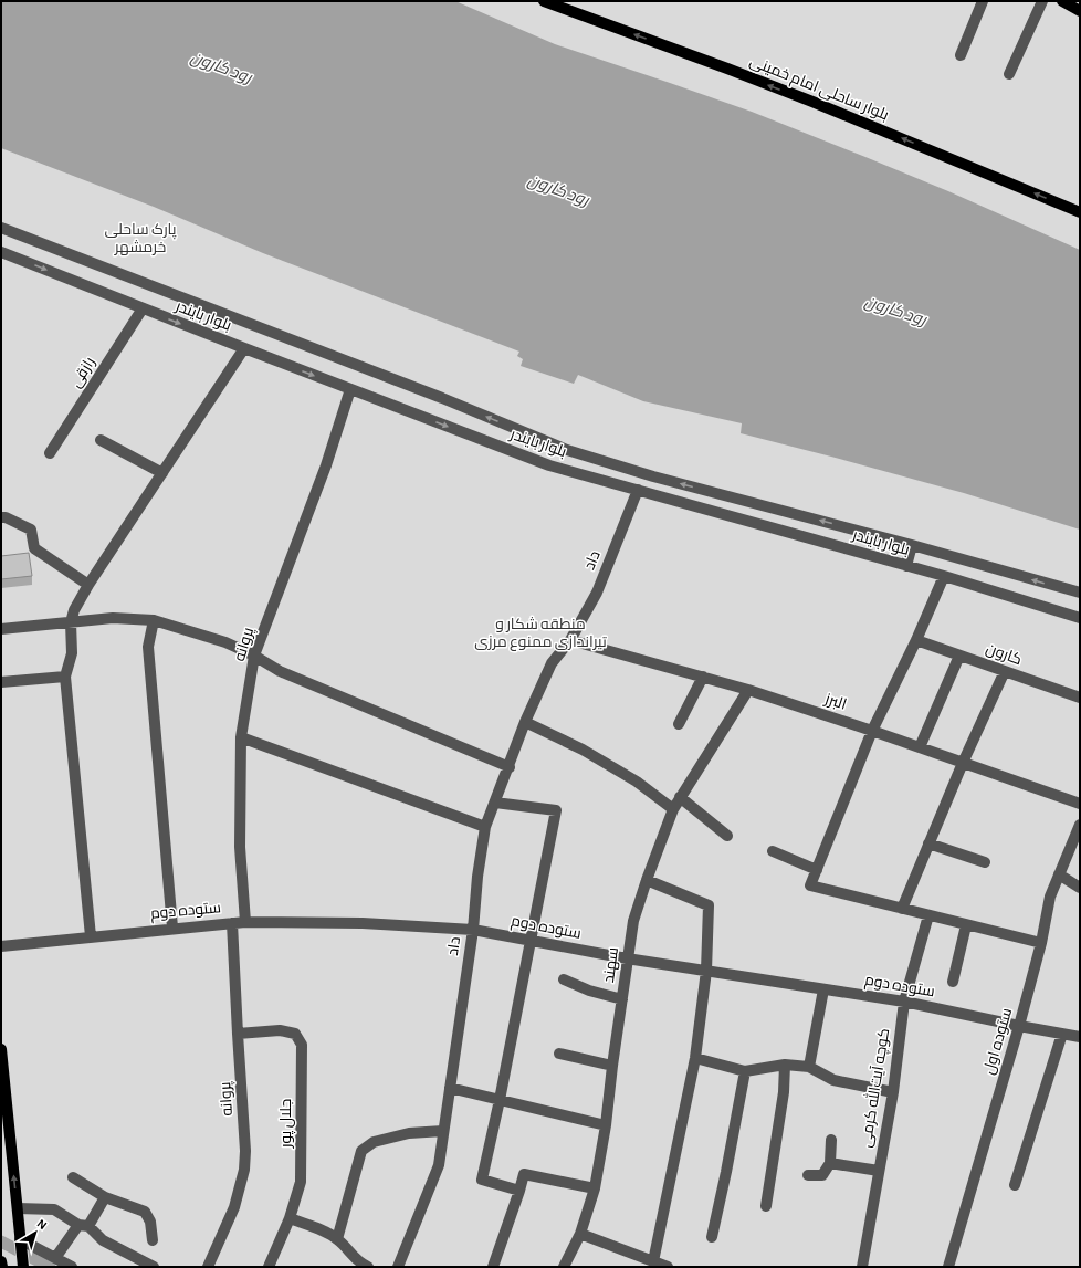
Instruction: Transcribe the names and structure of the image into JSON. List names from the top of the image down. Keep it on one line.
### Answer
{"streets":{"main road":["بلوار ساحلی امام خمینی"],"street":["بلوار بایندر","رازقی","داد","پروانه","کارون","البرز","ستوده دوم","سهند","ستوده اول","کوچه آیت‌الله کرمی","جلال پور"]},"crossings":[["بلوار بایندر","رازقی"],["بلوار بایندر","داد"],["بلوار بایندر","پروانه"],["داد","البرز"],["داد","ستوده دوم"],["پروانه","ستوده دوم"],["پروانه","جلال پور"],["البرز","سهند"],["ستوده دوم","سهند"],["ستوده دوم","ستوده اول"],["ستوده دوم","کوچه آیت‌الله کرمی"]],"one_way":["بلوار ساحلی امام خمینی"],"water":["رود کارون"],"parks":["پارک ساحلی خرمشهر","منطقه شکار و تیراندازی ممنوع مرزی"],"north":"top right"}
